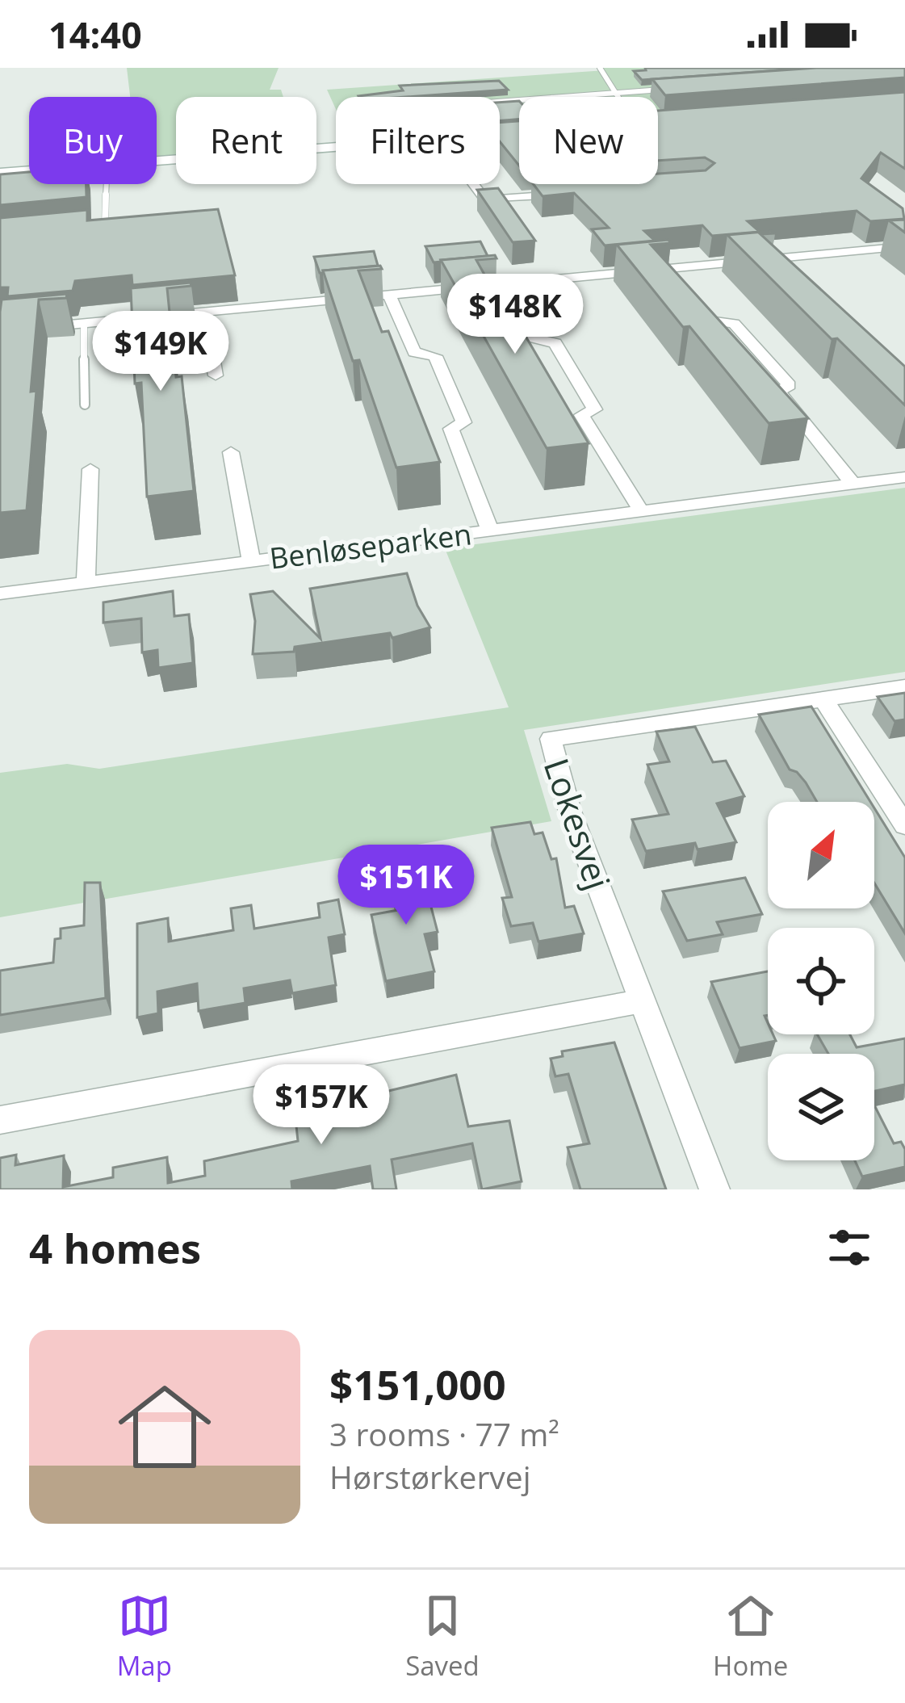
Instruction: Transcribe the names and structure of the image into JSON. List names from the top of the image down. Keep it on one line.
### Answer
{"streets":{"street":["Benløseparken","Lokesvej"]},"north":"top right","page":{"status":"14:40","chip":["Buy","Rent","Filters","New"],"price":["$148K","$149K","$151K","$157K"],"heading":"4 homes","list":[{"name":"$151,000","note":"3 rooms · 77 m² · Hørstørkervej"}],"tabs":["Map","Saved","Home"]}}
